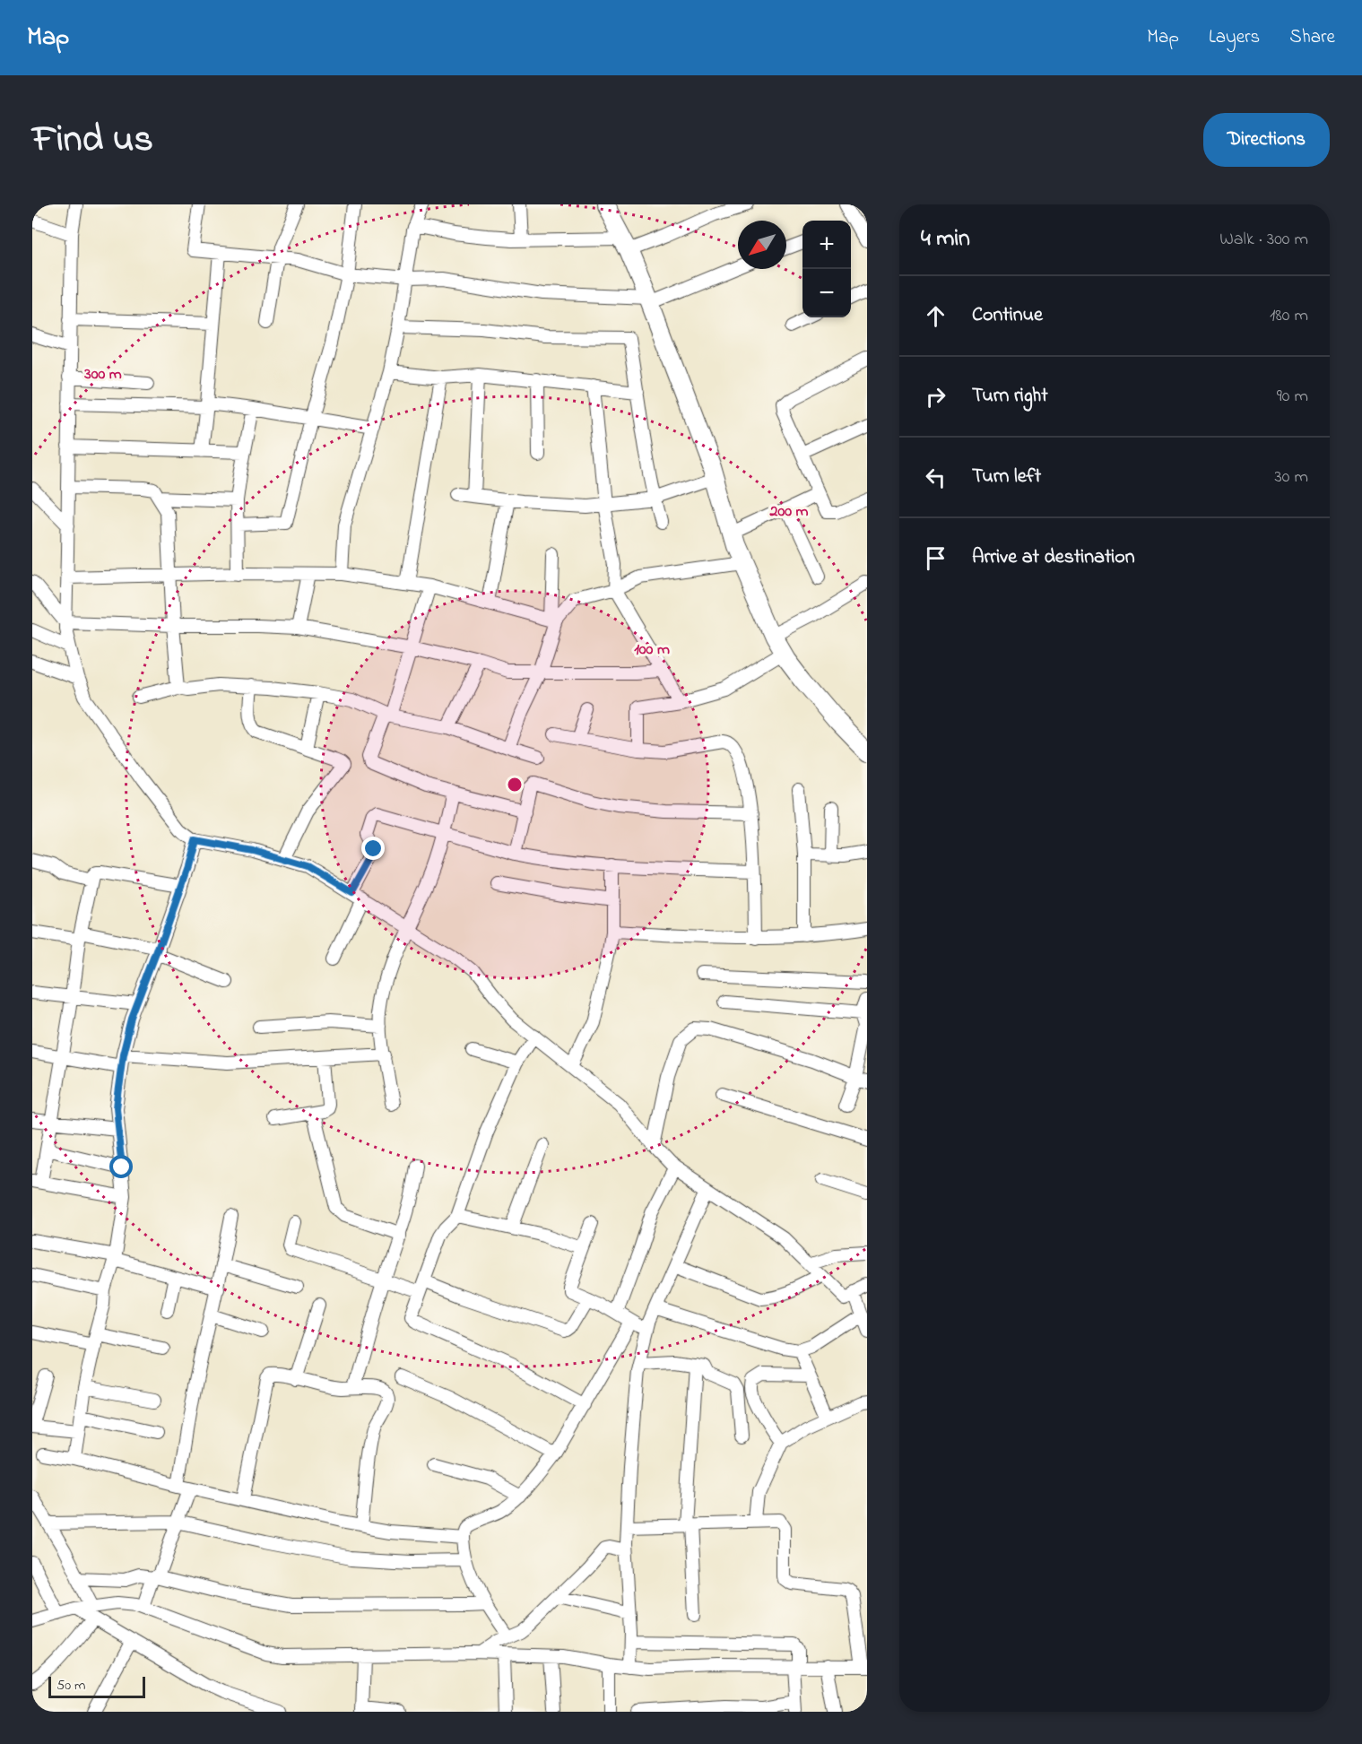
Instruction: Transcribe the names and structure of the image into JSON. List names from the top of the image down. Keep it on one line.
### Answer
{"scale_bar":"50 m","north":"bottom left","page":{"header":"Map","nav":["Map","Layers","Share"],"title":"Find us","buttons":"Directions","heading":["4 min","Walk · 300 m"],"map_buttons":["+","−"],"list":[["Continue","180 m"],["Turn right","90 m"],["Turn left","30 m"],"Arrive at destination"],"scale":"50 m"},"rings":["300 m","200 m","100 m"]}
